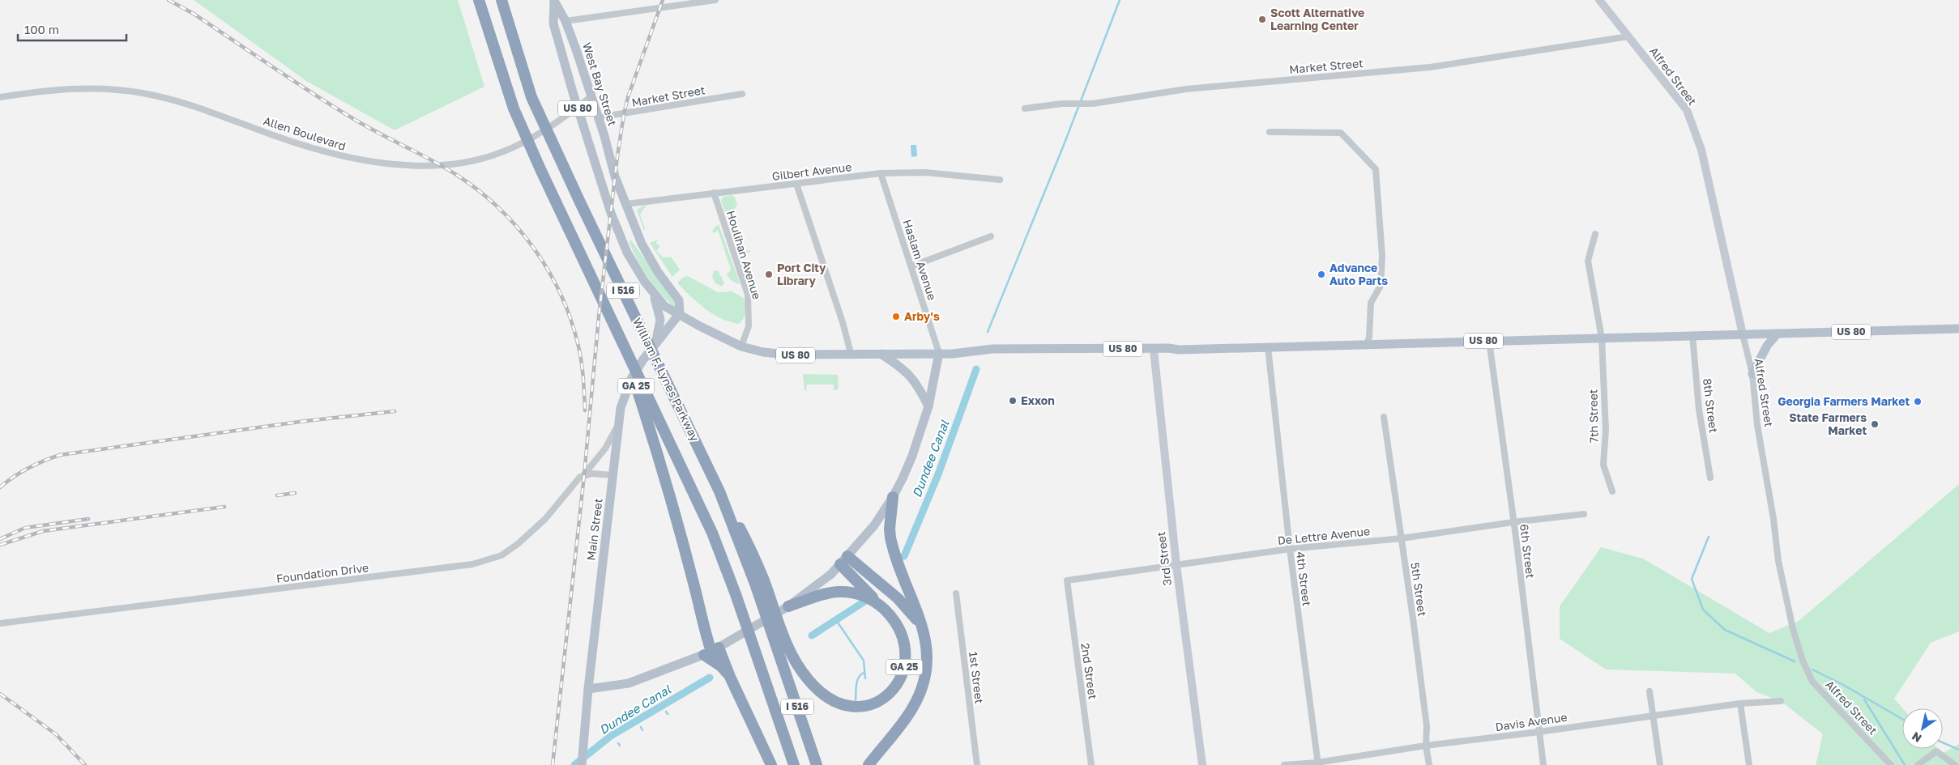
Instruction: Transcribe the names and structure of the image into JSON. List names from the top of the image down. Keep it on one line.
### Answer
{"streets":{"highway":["I 516","William F. Lynes Parkway","GA 25"],"main road":["West Bay Street","US 80","Main Street"],"street":["Market Street","Alfred Street","Allen Boulevard","Gilbert Avenue","Houlihan Avenue","Haslam Avenue","8th Street","7th Street","De Lettre Avenue","6th Street","3rd Street","Foundation Drive","4th Street","5th Street","2nd Street","1st Street","Davis Avenue"]},"crossings":[["Market Street","Alfred Street"],["Market Street","West Bay Street"],["Alfred Street","US 80"],["West Bay Street","US 80"],["West Bay Street","Allen Boulevard"],["West Bay Street","Gilbert Avenue"],["US 80","Gilbert Avenue"],["US 80","Houlihan Avenue"],["US 80","Haslam Avenue"],["US 80","8th Street"],["US 80","7th Street"],["US 80","Main Street"],["US 80","6th Street"],["US 80","3rd Street"],["US 80","4th Street"],["Gilbert Avenue","Houlihan Avenue"],["Gilbert Avenue","Haslam Avenue"],["I 516","GA 25"],["William F. Lynes Parkway","GA 25"],["GA 25","Main Street"],["Main Street","Foundation Drive"],["De Lettre Avenue","6th Street"],["De Lettre Avenue","3rd Street"],["De Lettre Avenue","4th Street"],["De Lettre Avenue","5th Street"],["De Lettre Avenue","2nd Street"],["6th Street","Davis Avenue"],["4th Street","Davis Avenue"],["5th Street","Davis Avenue"]],"water":["Dundee Canal"],"places":["Scott Alternative Learning Center","Port City Library","Advance Auto Parts","Arby's","Exxon","Georgia Farmers Market","State Farmers Market"],"scale_bar":"100 m","north":"bottom left"}
